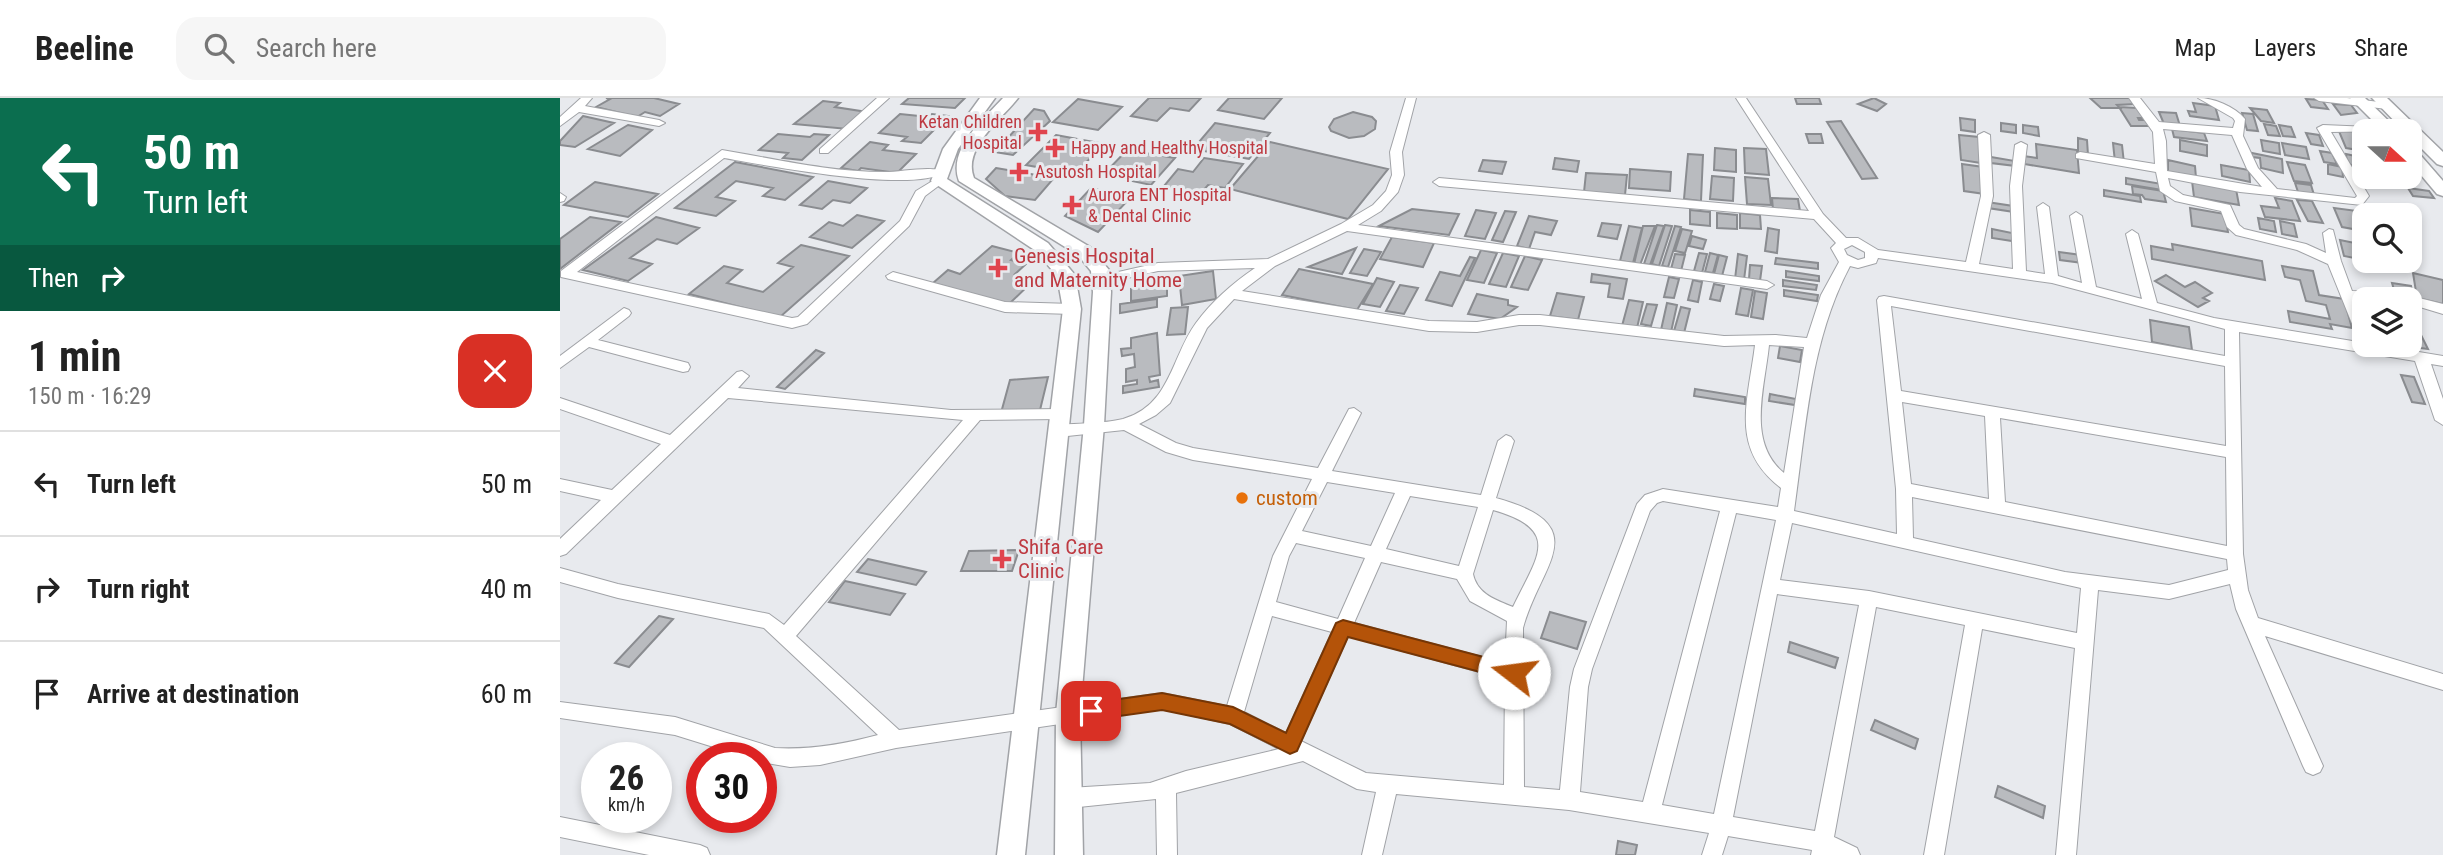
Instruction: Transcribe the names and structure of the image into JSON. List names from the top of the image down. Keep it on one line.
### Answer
{"places":{"health":["Ketan Children Hospital","Happy and Healthy Hospital","Asutosh Hospital","Aurora ENT Hospital & Dental Clinic","Genesis Hospital and Maternity Home","Shifa Care Clinic"],"other":["custom"]},"north":"right","page":{"header":"Beeline","search":"Search here","nav":["Map","Layers","Share"],"turn":["50 m","Turn left"],"then":"Then","heading":["1 min","150 m · 16:29"],"list":[{"name":"Turn left","value":"50 m"},{"name":"Turn right","value":"40 m"},{"name":"Arrive at destination","value":"60 m"}],"speed":"26 km/h","limit":"30"}}
